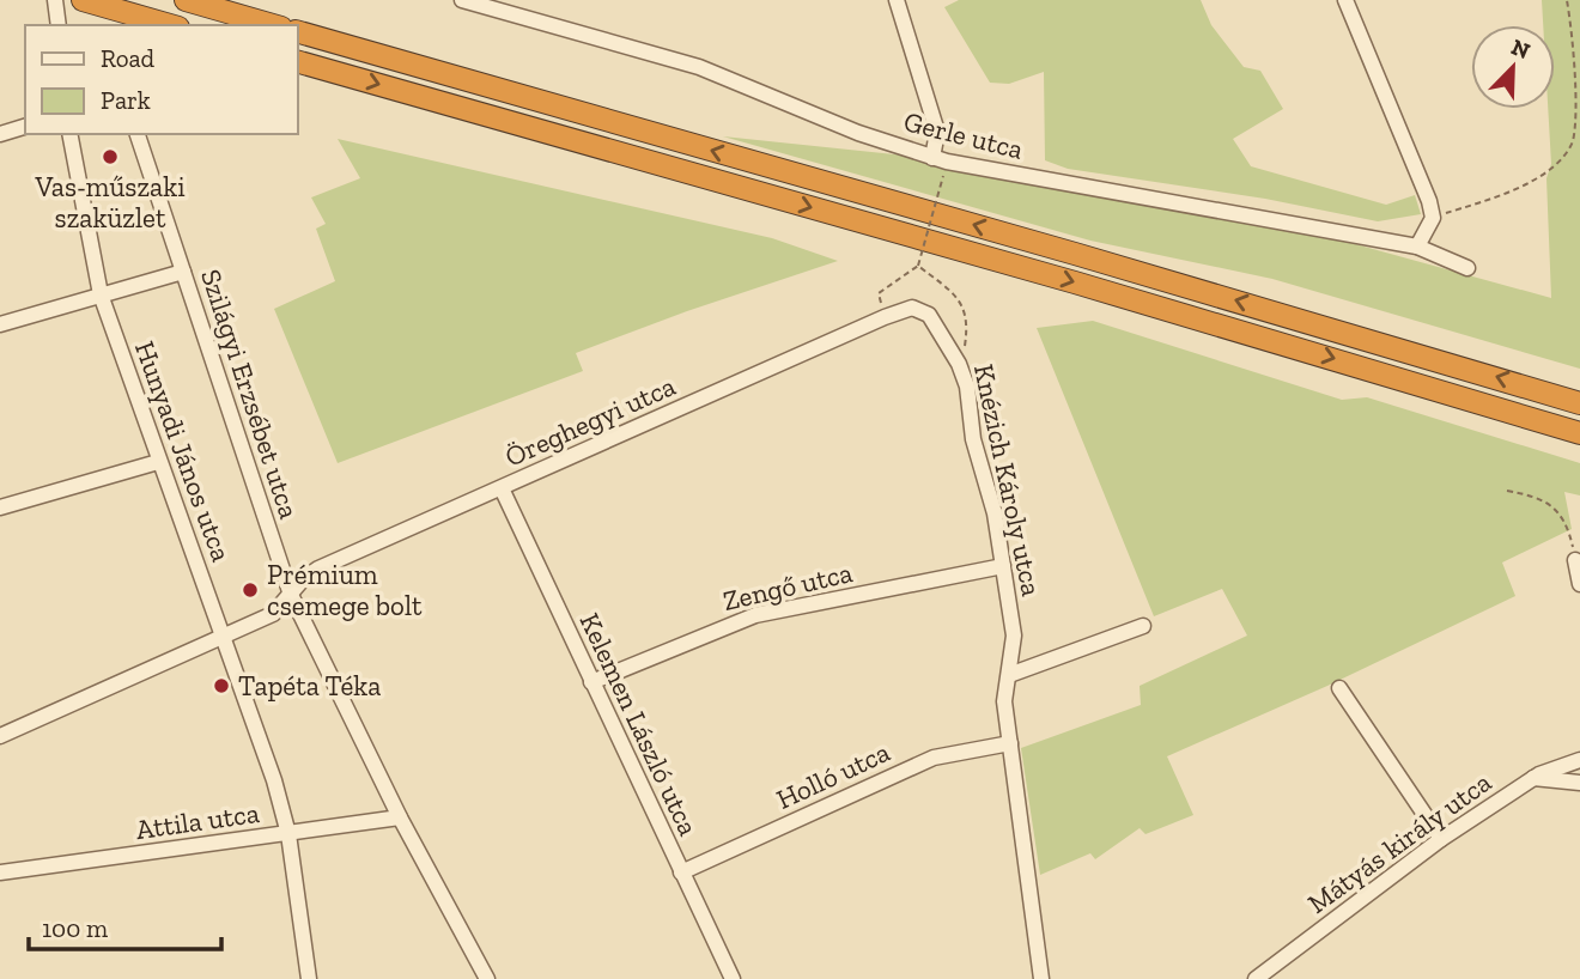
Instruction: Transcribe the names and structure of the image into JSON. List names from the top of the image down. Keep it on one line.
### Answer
{"streets":{"street":["Gerle utca","Szilágyi Erzsébet utca","Öreghegyi utca","Hunyadi János utca","Knézich Károly utca","Zengő utca","Kelemen László utca","Holló utca","Attila utca","Mátyás király utca"]},"crossings":[["Szilágyi Erzsébet utca","Öreghegyi utca"],["Szilágyi Erzsébet utca","Attila utca"],["Öreghegyi utca","Hunyadi János utca"],["Öreghegyi utca","Knézich Károly utca"],["Öreghegyi utca","Kelemen László utca"],["Hunyadi János utca","Attila utca"],["Knézich Károly utca","Zengő utca"],["Knézich Károly utca","Holló utca"],["Zengő utca","Kelemen László utca"],["Kelemen László utca","Holló utca"]],"places":["Vas-műszaki szaküzlet","Prémium csemege bolt","Tapéta Téka"],"legend":["Road","Park"],"scale_bar":"100 m","north":"top right"}
